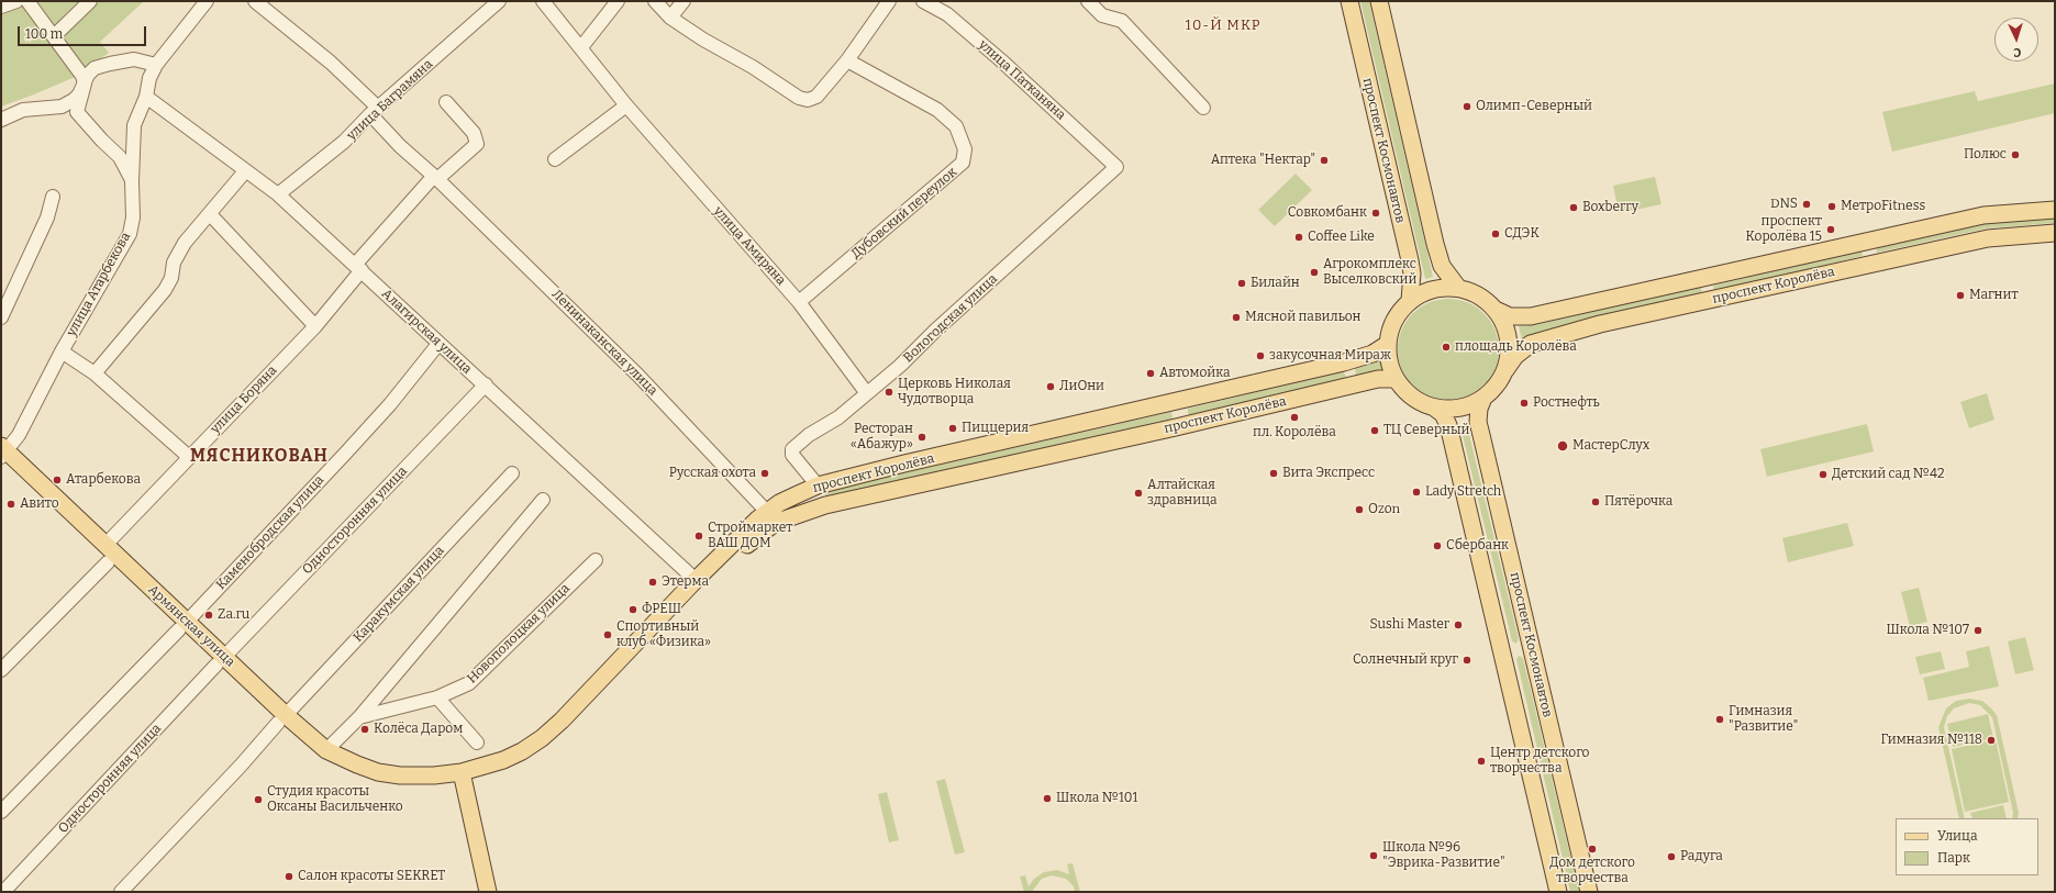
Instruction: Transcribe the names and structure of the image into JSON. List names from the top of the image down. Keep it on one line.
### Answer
{"streets":{"main road":["проспект Космонавтов","проспект Королёва","Армянская улица"],"street":["улица Патканяна","улица Баграмяна","Дубовский переулок","улица Амиряна","улица Атарбекова","Вологодская улица","Алагирская улица","Ленинаканская улица","улица Боряна","Односторонняя улица","Каменобродская улица","Каракумская улица","Новополоцкая улица"]},"crossings":[["улица Патканяна","Вологодская улица"],["улица Баграмяна","Алагирская улица"],["улица Баграмяна","Ленинаканская улица"],["проспект Космонавтов","проспект Королёва"],["Дубовский переулок","улица Амиряна"],["улица Амиряна","Вологодская улица"],["улица Атарбекова","Алагирская улица"],["улица Атарбекова","Армянская улица"],["проспект Королёва","Вологодская улица"],["проспект Королёва","Алагирская улица"],["проспект Королёва","Ленинаканская улица"],["проспект Королёва","Армянская улица"],["Алагирская улица","улица Боряна"],["Алагирская улица","Односторонняя улица"],["Алагирская улица","Каменобродская улица"],["Ленинаканская улица","улица Боряна"],["улица Боряна","Армянская улица"],["Односторонняя улица","Армянская улица"],["Каменобродская улица","Армянская улица"],["Каракумская улица","Армянская улица"],["Армянская улица","Новополоцкая улица"]],"districts":["10-Й МКР","МЯСНИКОВАН"],"places":["Олимп-Северный","Полюс","Аптека \"Нектар\"","DNS","МетроFitness","Boxberry","Совкомбанк","проспект Королёва 15","СДЭК","Coffee Like","Агрокомплекс Выселковский","Билайн","Магнит","Мясной павильон","площадь Королёва","закусочная Мираж","Автомойка","ЛиОни","Церковь Николая Чудотворца","Ростнефть","пл. Королёва","Пиццерия","ТЦ Северный","Ресторан «Абажур»","МастерСлух","Русская охота","Вита Экспресс","Детский сад №42","Атарбекова","Lady Stretch","Алтайская здравница","Пятёрочка","Авито","Ozon","Строймаркет ВАШ ДОМ","Сбербанк","Этерма","ФРЕШ","Za.ru","Sushi Master","Школа №107","Спортивный клуб «Физика»","Солнечный круг","Гимназия \"Развитие\"","Колёса Даром","Гимназия №118","Центр детского творчества","Школа №101","Студия красоты Оксаны Васильченко","Дом детского творчества","Школа №96 \"Эврика-Развитие\"","Радуга","Салон красоты SEKRET"],"legend":["Улица","Парк"],"scale_bar":"100 m","north":"bottom"}
